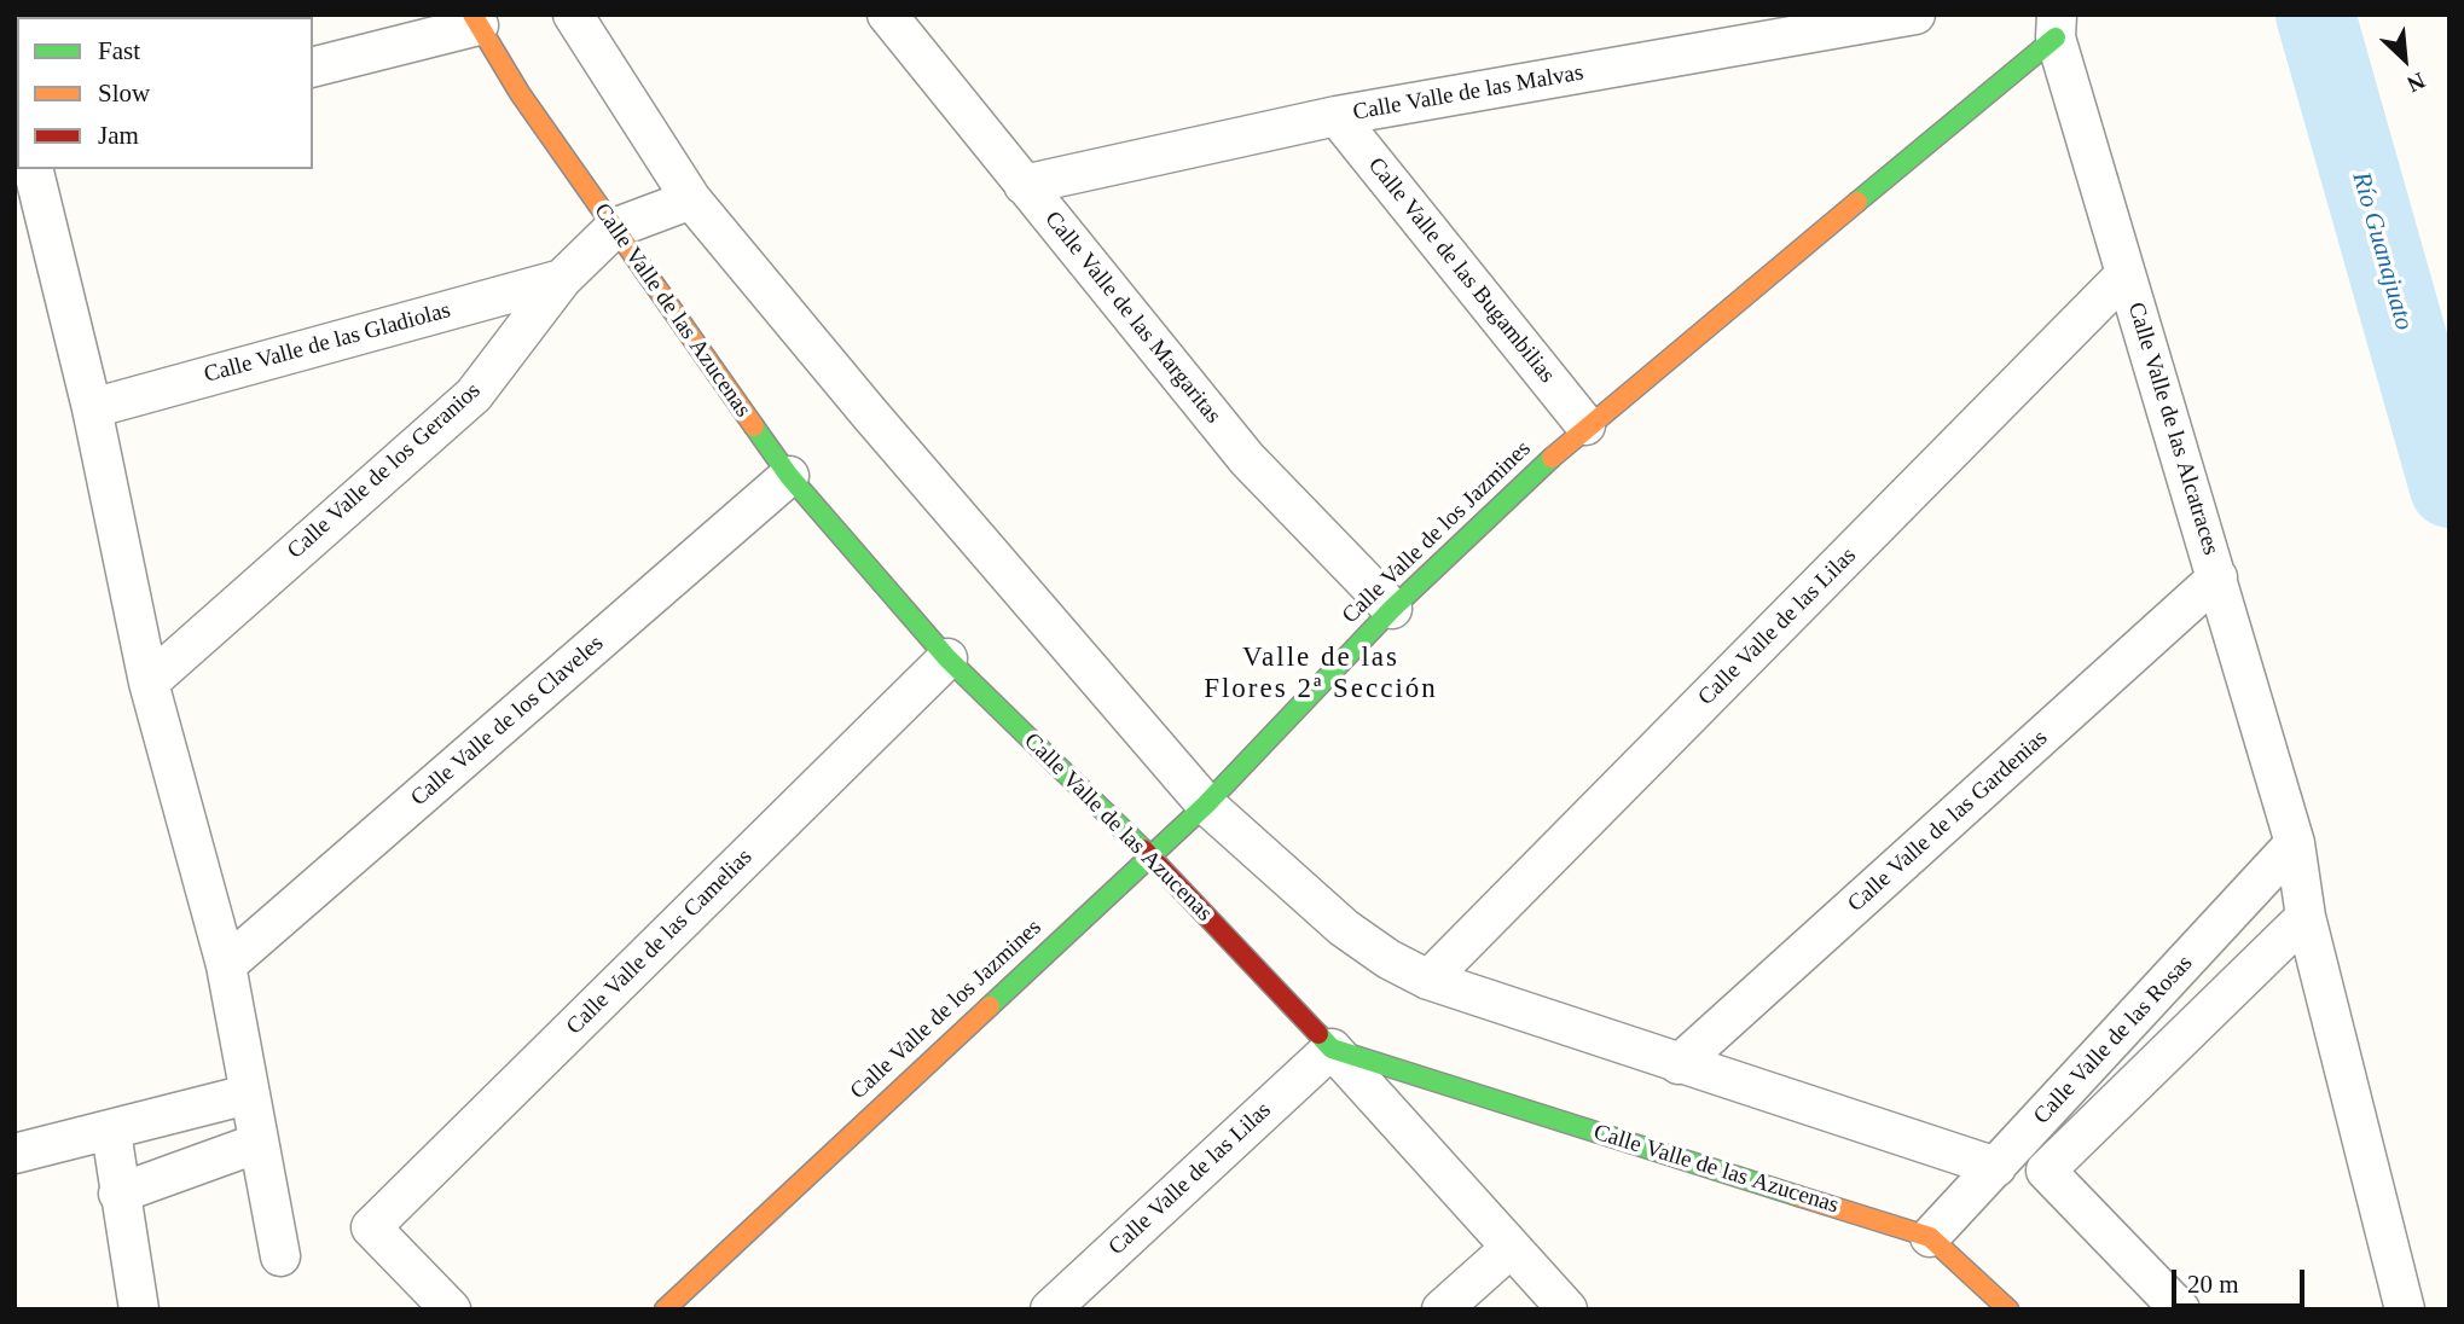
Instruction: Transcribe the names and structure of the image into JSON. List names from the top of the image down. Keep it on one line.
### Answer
{"streets":{"street":["Calle Valle de las Malvas","Calle Valle de las Bugambilias","Calle Valle de las Azucenas","Calle Valle de las Margaritas","Calle Valle de las Gladiolas","Calle Valle de las Alcatraces","Calle Valle de los Geranios","Calle Valle de los Jazmines","Calle Valle de las Lilas","Calle Valle de los Claveles","Calle Valle de las Gardenias","Calle Valle de las Camelias","Calle Valle de las Rosas"]},"crossings":[["Calle Valle de las Malvas","Calle Valle de las Bugambilias"],["Calle Valle de las Malvas","Calle Valle de las Margaritas"],["Calle Valle de las Bugambilias","Calle Valle de los Jazmines"],["Calle Valle de las Azucenas","Calle Valle de los Geranios"],["Calle Valle de las Azucenas","Calle Valle de los Jazmines"],["Calle Valle de las Azucenas","Calle Valle de las Lilas"],["Calle Valle de las Azucenas","Calle Valle de los Claveles"],["Calle Valle de las Azucenas","Calle Valle de las Camelias"],["Calle Valle de las Azucenas","Calle Valle de las Rosas"],["Calle Valle de las Margaritas","Calle Valle de los Jazmines"],["Calle Valle de las Gladiolas","Calle Valle de los Geranios"],["Calle Valle de las Alcatraces","Calle Valle de los Jazmines"],["Calle Valle de las Alcatraces","Calle Valle de las Lilas"],["Calle Valle de las Alcatraces","Calle Valle de las Gardenias"],["Calle Valle de las Alcatraces","Calle Valle de las Rosas"]],"districts":["Valle de las Flores 2ª Sección"],"water":["Río Guanajuato"],"legend":["Fast","Slow","Jam"],"scale_bar":"20 m","north":"bottom right"}
